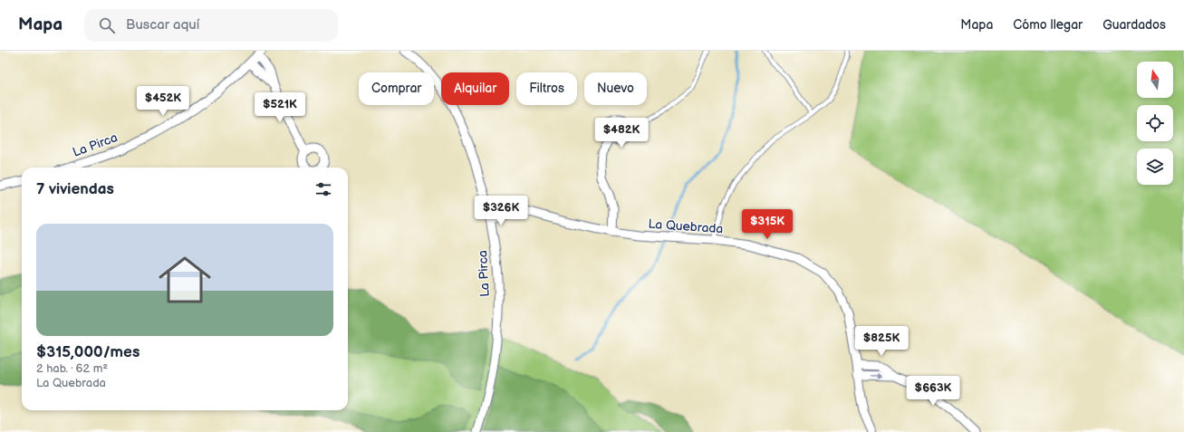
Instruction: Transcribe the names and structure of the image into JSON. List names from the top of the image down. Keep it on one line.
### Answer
{"streets":{"street":["La Pirca","La Quebrada"]},"crossings":[["La Pirca","La Quebrada"]],"north":"top","page":{"header":"Mapa","search":"Buscar aquí","nav":["Mapa","Cómo llegar","Guardados"],"chip":["Comprar","Alquilar","Filtros","Nuevo"],"price":["$452K","$521K","$482K","$326K","$315K","$825K","$663K"],"heading":"7 viviendas","list":[{"name":"$315,000/mes","note":"2 hab. · 62 m² · La Quebrada"}]}}
